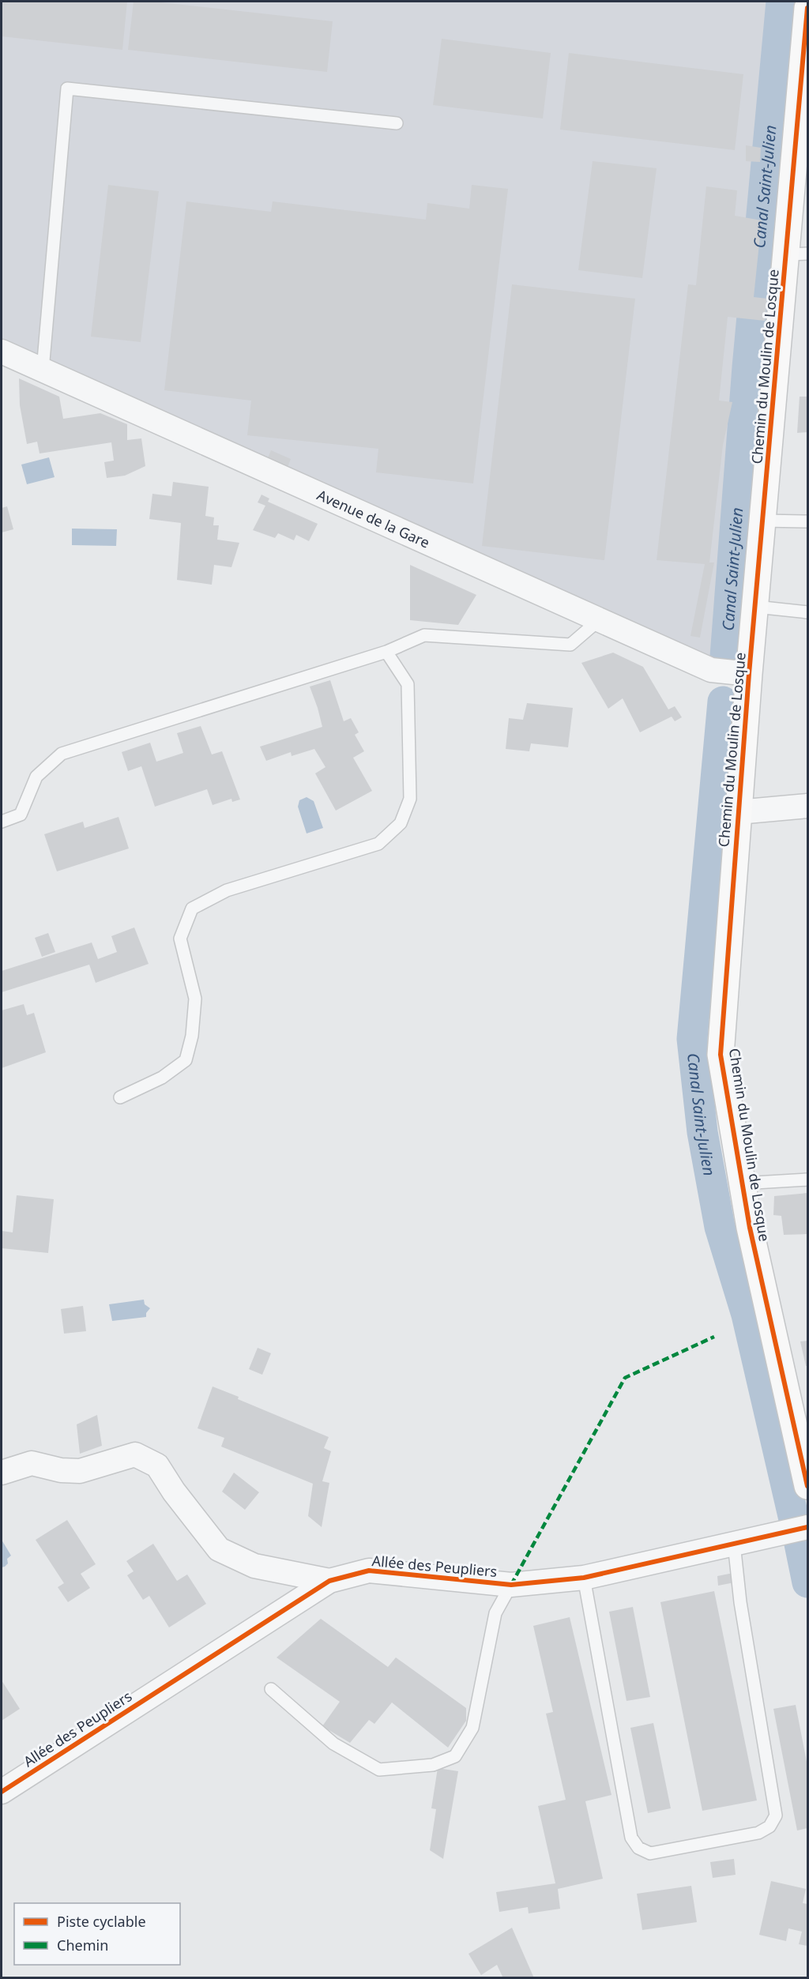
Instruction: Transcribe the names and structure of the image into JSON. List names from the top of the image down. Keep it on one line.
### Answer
{"streets":{"street":["Chemin du Moulin de Losque","Avenue de la Gare","Allée des Peupliers"]},"crossings":[["Chemin du Moulin de Losque","Avenue de la Gare"]],"water":["Canal Saint-Julien"],"legend":["Piste cyclable","Chemin"]}
